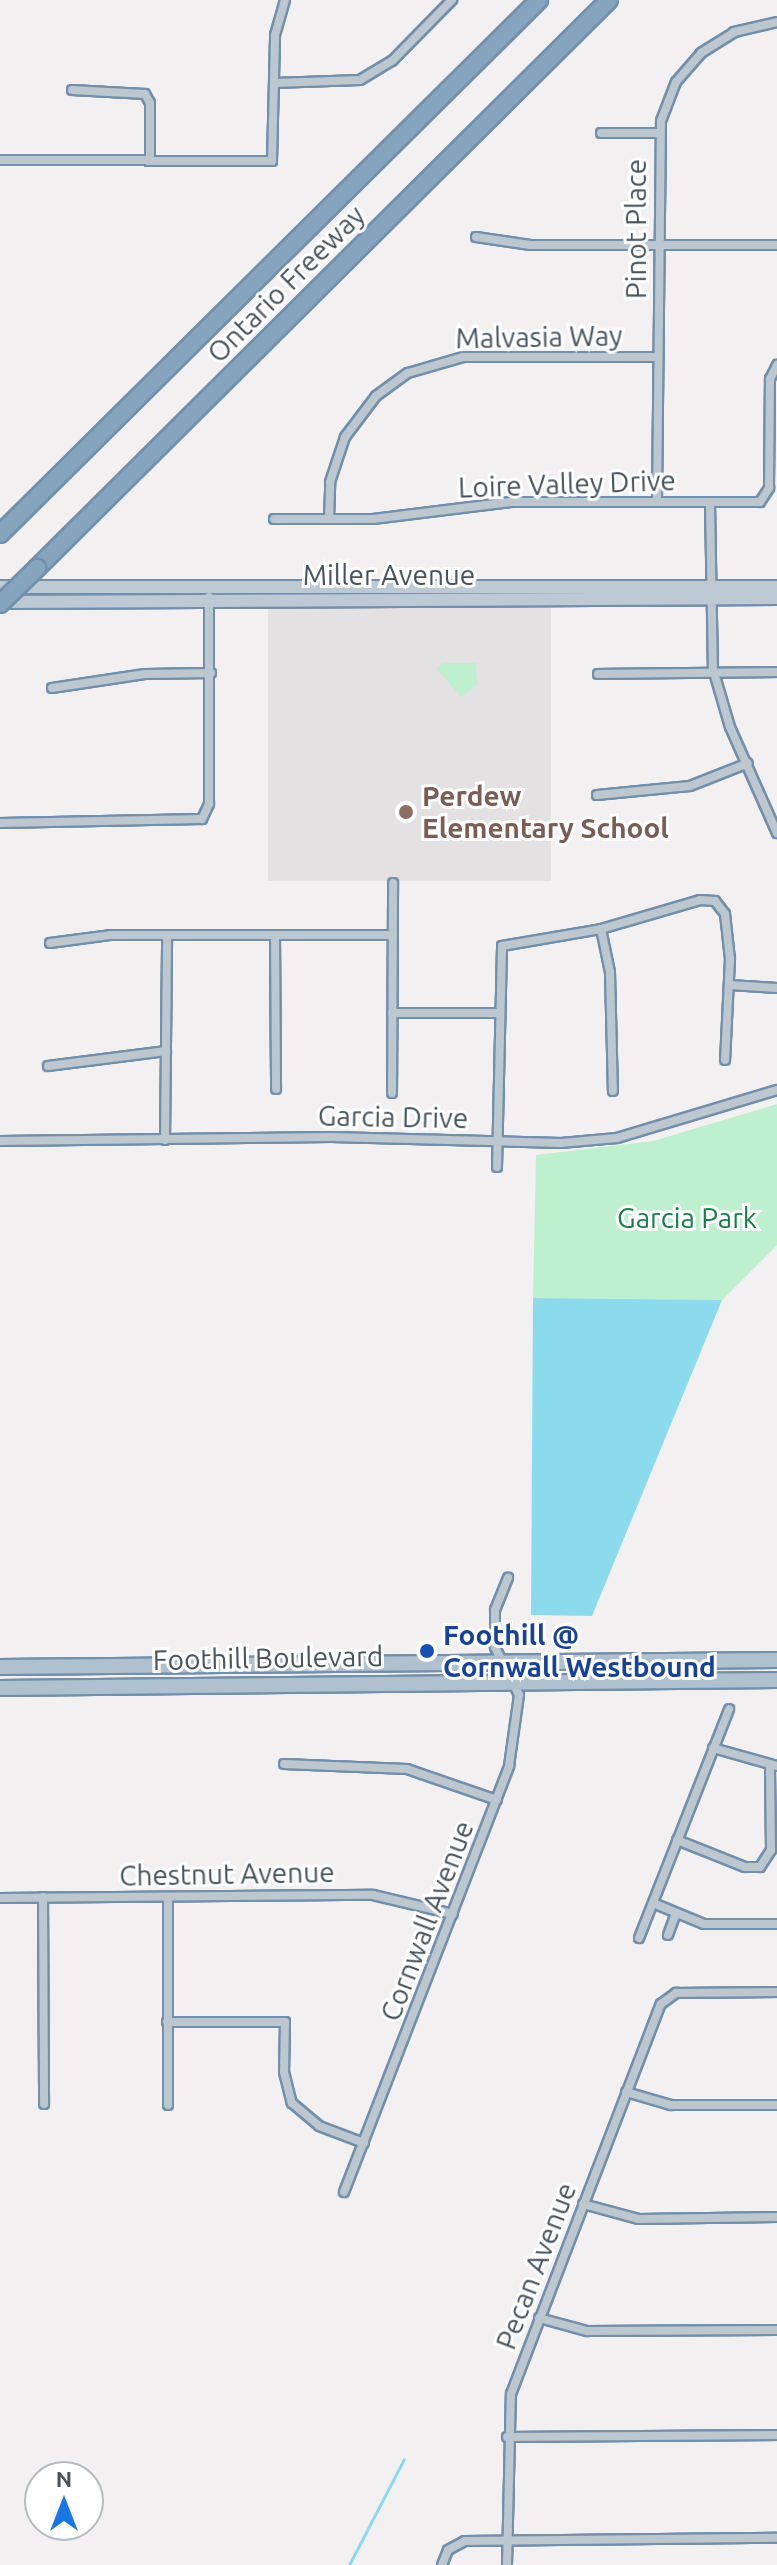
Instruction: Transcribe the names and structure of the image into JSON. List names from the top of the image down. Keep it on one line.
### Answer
{"streets":{"highway":["Ontario Freeway"],"main road":["Miller Avenue","Foothill Boulevard"],"street":["Pinot Place","Malvasia Way","Loire Valley Drive","Garcia Drive","Chestnut Avenue","Cornwall Avenue","Pecan Avenue"]},"crossings":[["Pinot Place","Malvasia Way"],["Pinot Place","Loire Valley Drive"],["Ontario Freeway","Miller Avenue"],["Malvasia Way","Loire Valley Drive"],["Foothill Boulevard","Cornwall Avenue"],["Chestnut Avenue","Cornwall Avenue"]],"parks":["Garcia Park"],"places":["Perdew Elementary School","Foothill @ Cornwall Westbound"],"north":"top"}
